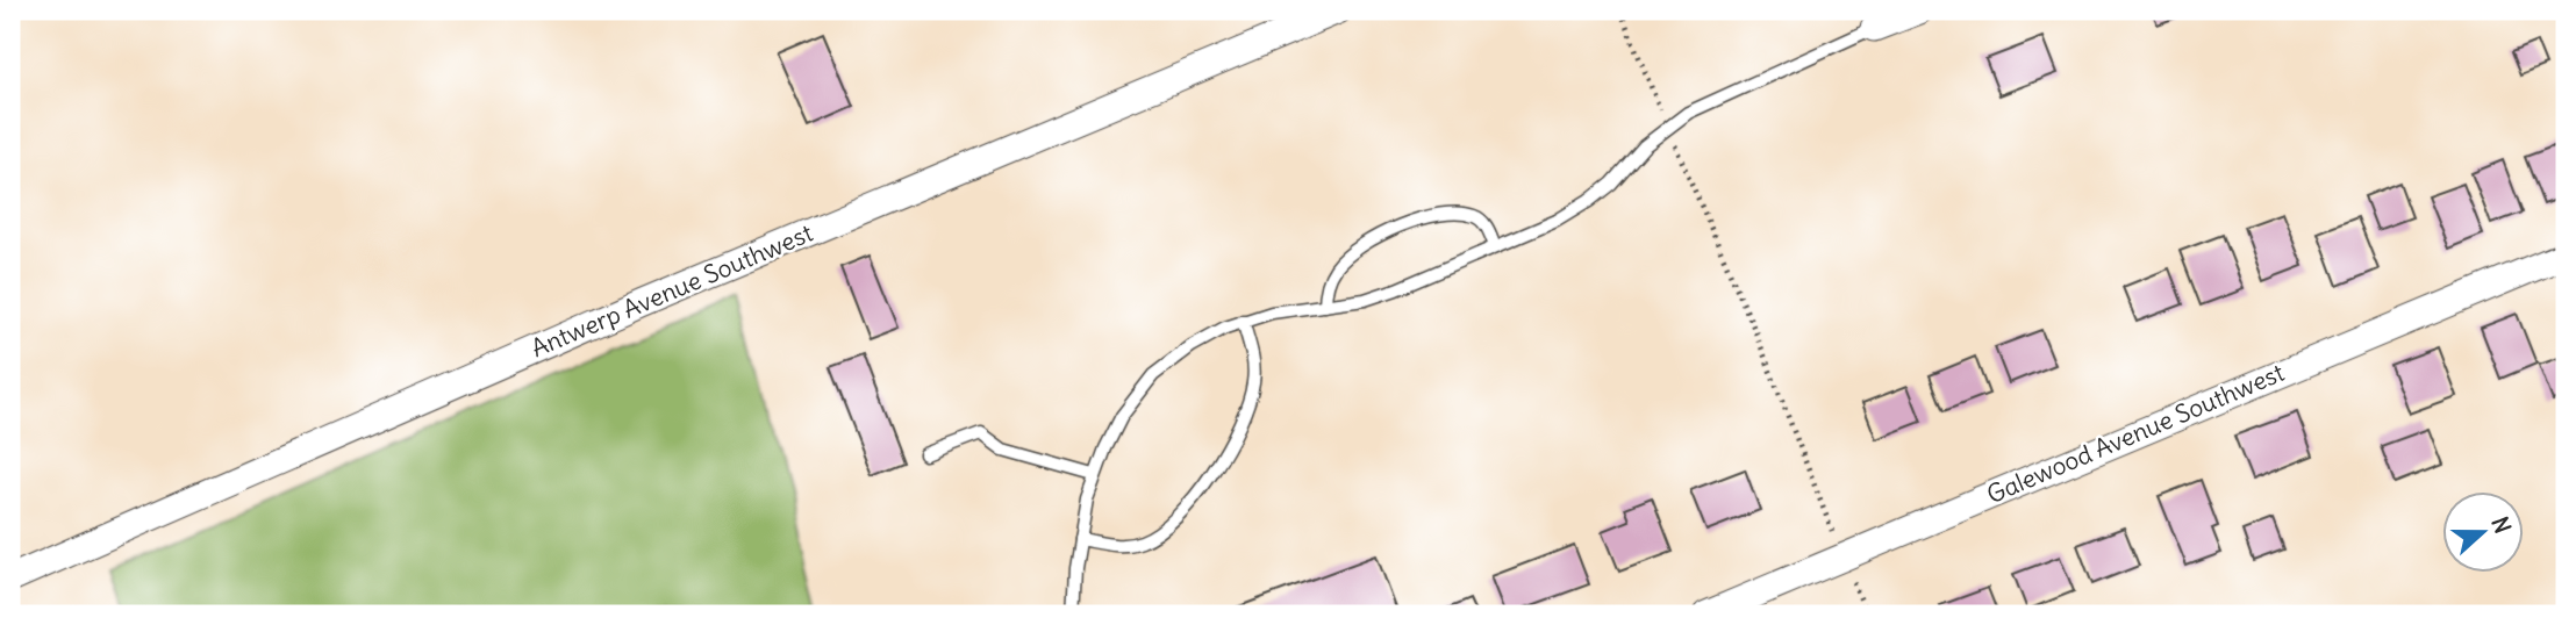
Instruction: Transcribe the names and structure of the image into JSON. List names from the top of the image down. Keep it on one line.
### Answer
{"streets":{"street":["Antwerp Avenue Southwest","Galewood Avenue Southwest"]},"north":"right"}
